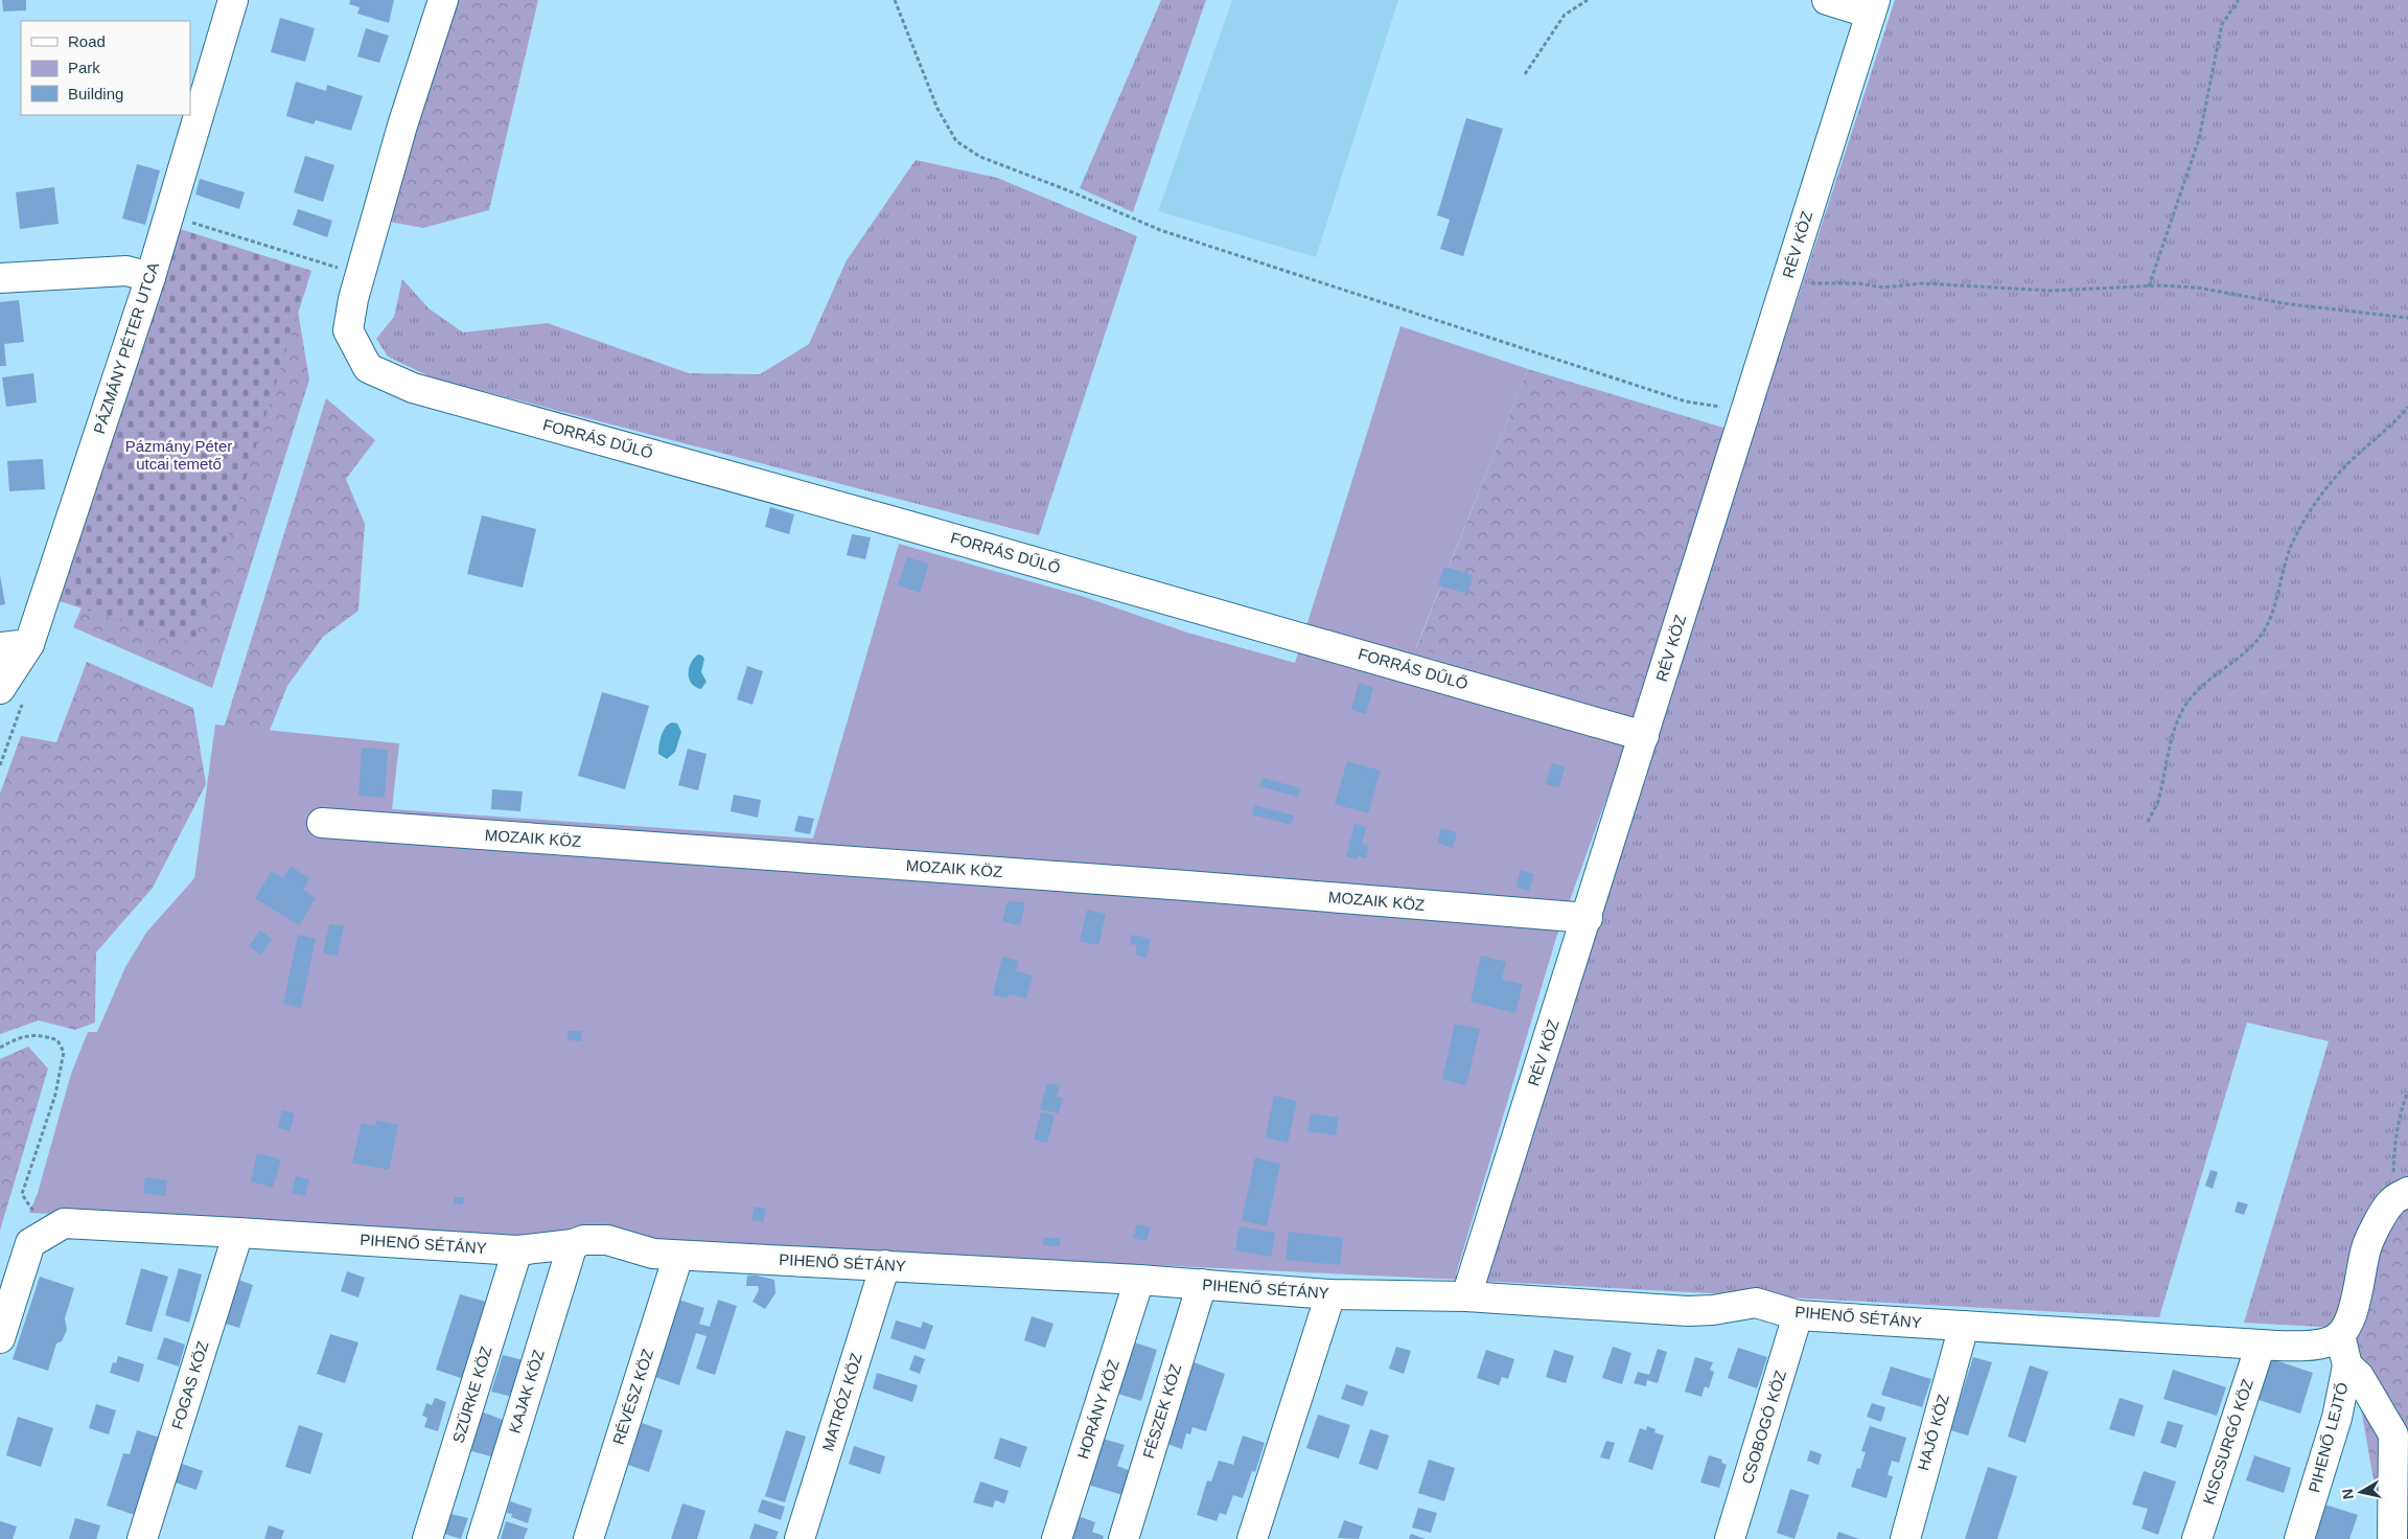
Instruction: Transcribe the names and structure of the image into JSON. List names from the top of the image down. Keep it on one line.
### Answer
{"streets":{"street":["RÉV KÖZ","PÁZMÁNY PÉTER UTCA","FORRÁS DŰLŐ","MOZAIK KÖZ","PIHENŐ SÉTÁNY","FOGAS KÖZ","KAJAK KÖZ","SZÜRKE KÖZ","RÉVÉSZ KÖZ","MATRÓZ KÖZ","HORÁNY KÖZ","FÉSZEK KÖZ","CSOBOGÓ KÖZ","HAJÓ KÖZ","PIHENŐ LEJTŐ","KISCSURGÓ KÖZ"]},"crossings":[["RÉV KÖZ","FORRÁS DŰLŐ"],["RÉV KÖZ","MOZAIK KÖZ"],["RÉV KÖZ","PIHENŐ SÉTÁNY"],["PIHENŐ SÉTÁNY","FOGAS KÖZ"],["PIHENŐ SÉTÁNY","KAJAK KÖZ"],["PIHENŐ SÉTÁNY","SZÜRKE KÖZ"],["PIHENŐ SÉTÁNY","RÉVÉSZ KÖZ"],["PIHENŐ SÉTÁNY","MATRÓZ KÖZ"],["PIHENŐ SÉTÁNY","HORÁNY KÖZ"],["PIHENŐ SÉTÁNY","FÉSZEK KÖZ"],["PIHENŐ SÉTÁNY","CSOBOGÓ KÖZ"],["PIHENŐ SÉTÁNY","HAJÓ KÖZ"],["PIHENŐ SÉTÁNY","PIHENŐ LEJTŐ"],["PIHENŐ SÉTÁNY","KISCSURGÓ KÖZ"]],"parks":["Pázmány Péter utcai temető"],"legend":["Road","Park","Building"],"north":"left"}
